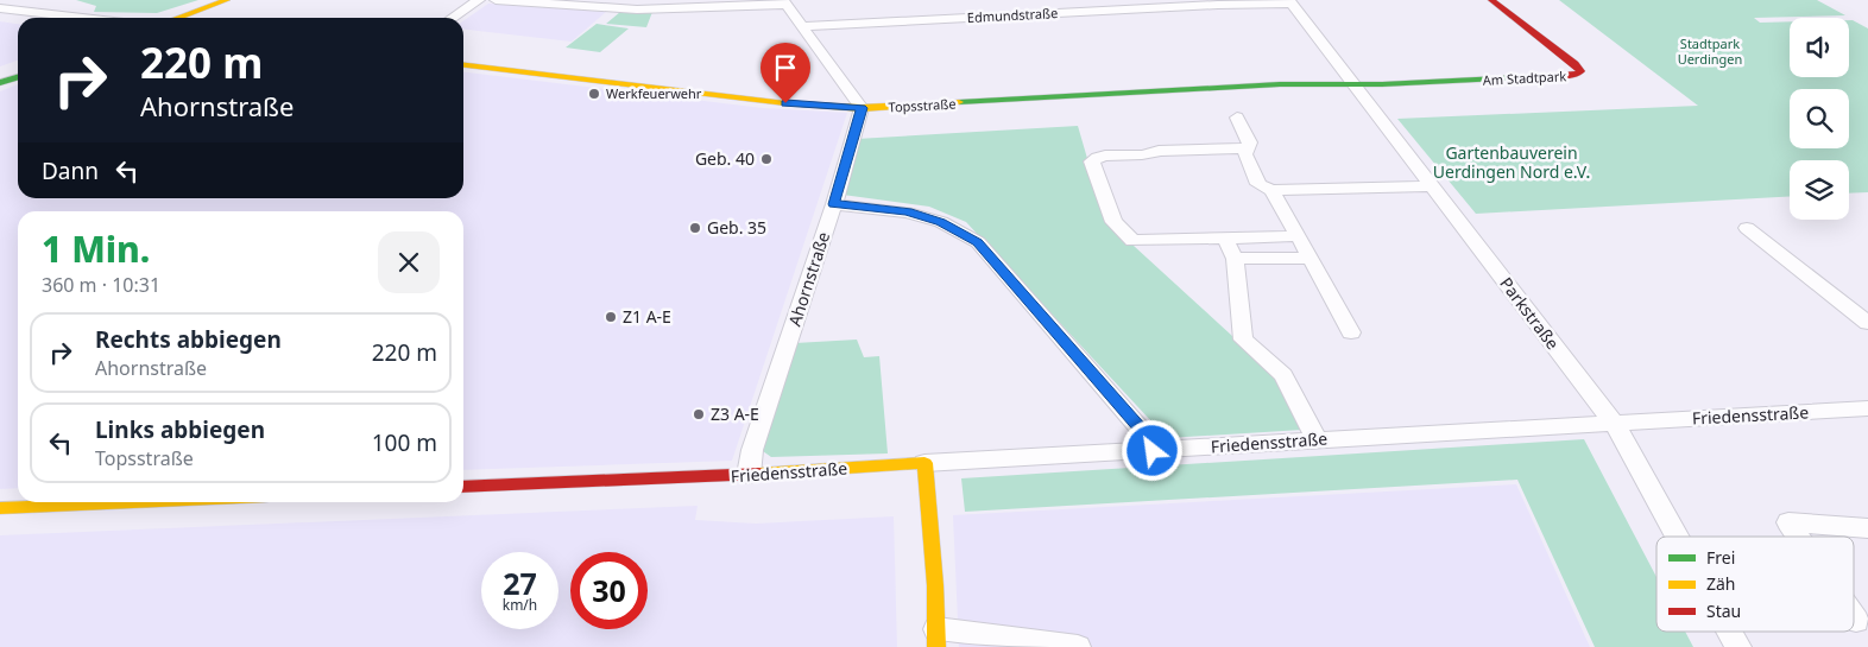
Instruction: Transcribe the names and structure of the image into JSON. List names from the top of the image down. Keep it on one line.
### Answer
{"streets":{"street":["Edmundstraße","Am Stadtpark","Topsstraße","Ahornstraße","Parkstraße","Friedensstraße"]},"crossings":[["Edmundstraße","Parkstraße"],["Am Stadtpark","Topsstraße"],["Am Stadtpark","Parkstraße"],["Topsstraße","Ahornstraße"],["Topsstraße","Parkstraße"],["Ahornstraße","Friedensstraße"],["Parkstraße","Friedensstraße"]],"parks":["Stadtpark Uerdingen","Gartenbauverein Uerdingen Nord e.V."],"places":["Werkfeuerwehr","Geb. 40","Geb. 35","Z1 A-E","Z3 A-E"],"legend":["Frei","Zäh","Stau"],"page":{"turn":["220 m","Ahornstraße"],"then":"Dann","heading":["1 Min.","360 m · 10:31"],"list":[{"name":"Rechts abbiegen","note":"Ahornstraße","value":"220 m"},{"name":"Links abbiegen","note":"Topsstraße","value":"100 m"}],"speed":"27 km/h","limit":"30"}}
